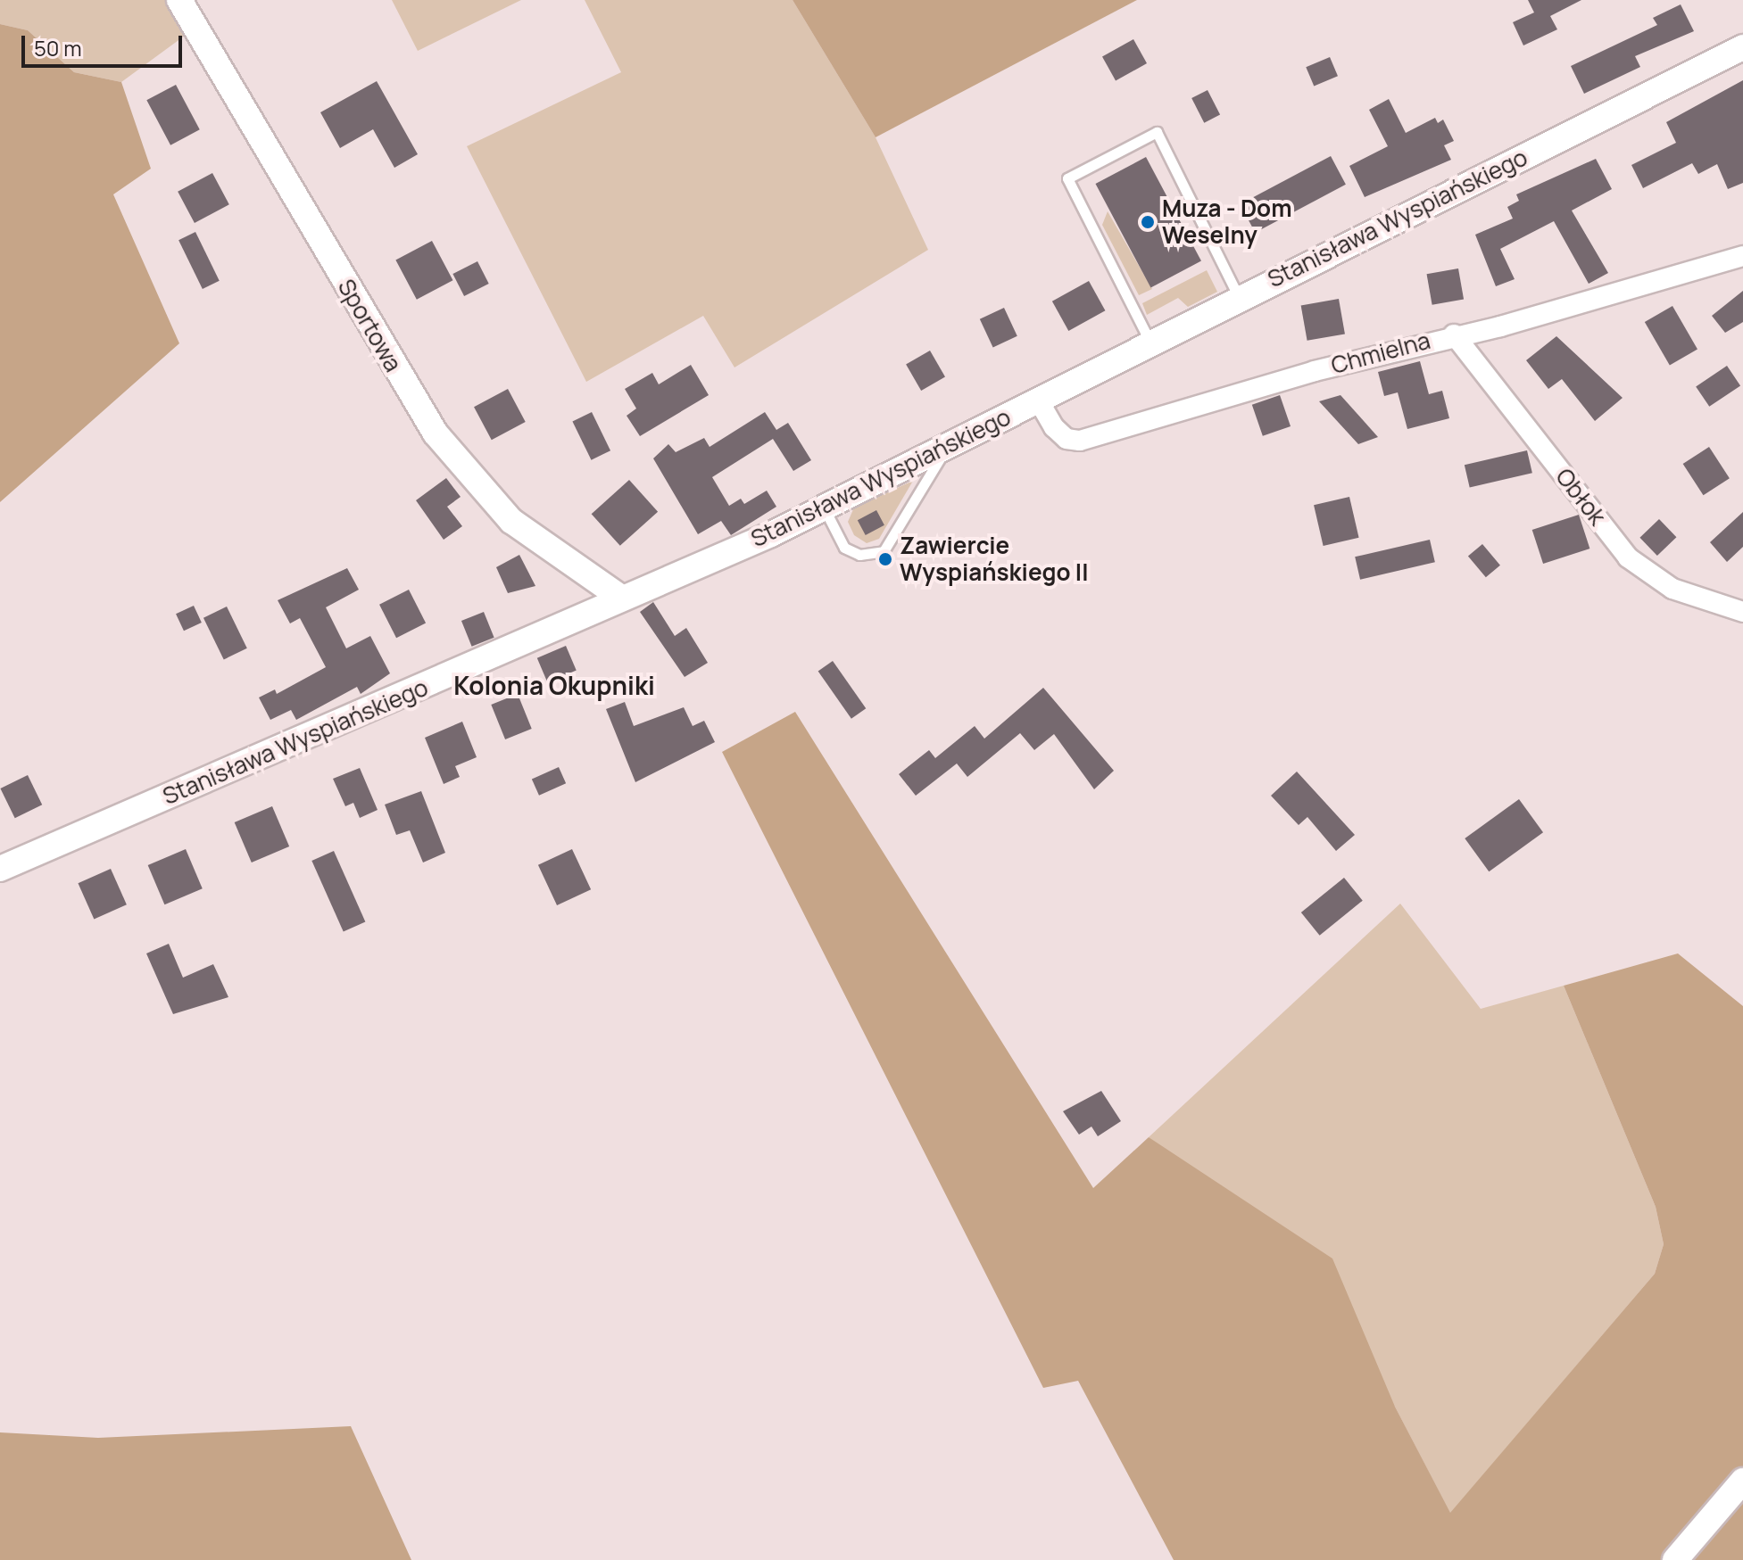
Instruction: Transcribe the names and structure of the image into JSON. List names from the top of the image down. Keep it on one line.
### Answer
{"streets":{"street":["Stanisława Wyspiańskiego","Sportowa","Chmielna","Obłok"]},"crossings":[["Stanisława Wyspiańskiego","Sportowa"],["Stanisława Wyspiańskiego","Chmielna"],["Chmielna","Obłok"]],"districts":["Kolonia Okupniki"],"places":["Muza - Dom Weselny","Zawiercie Wyspiańskiego II"],"scale_bar":"50 m"}
